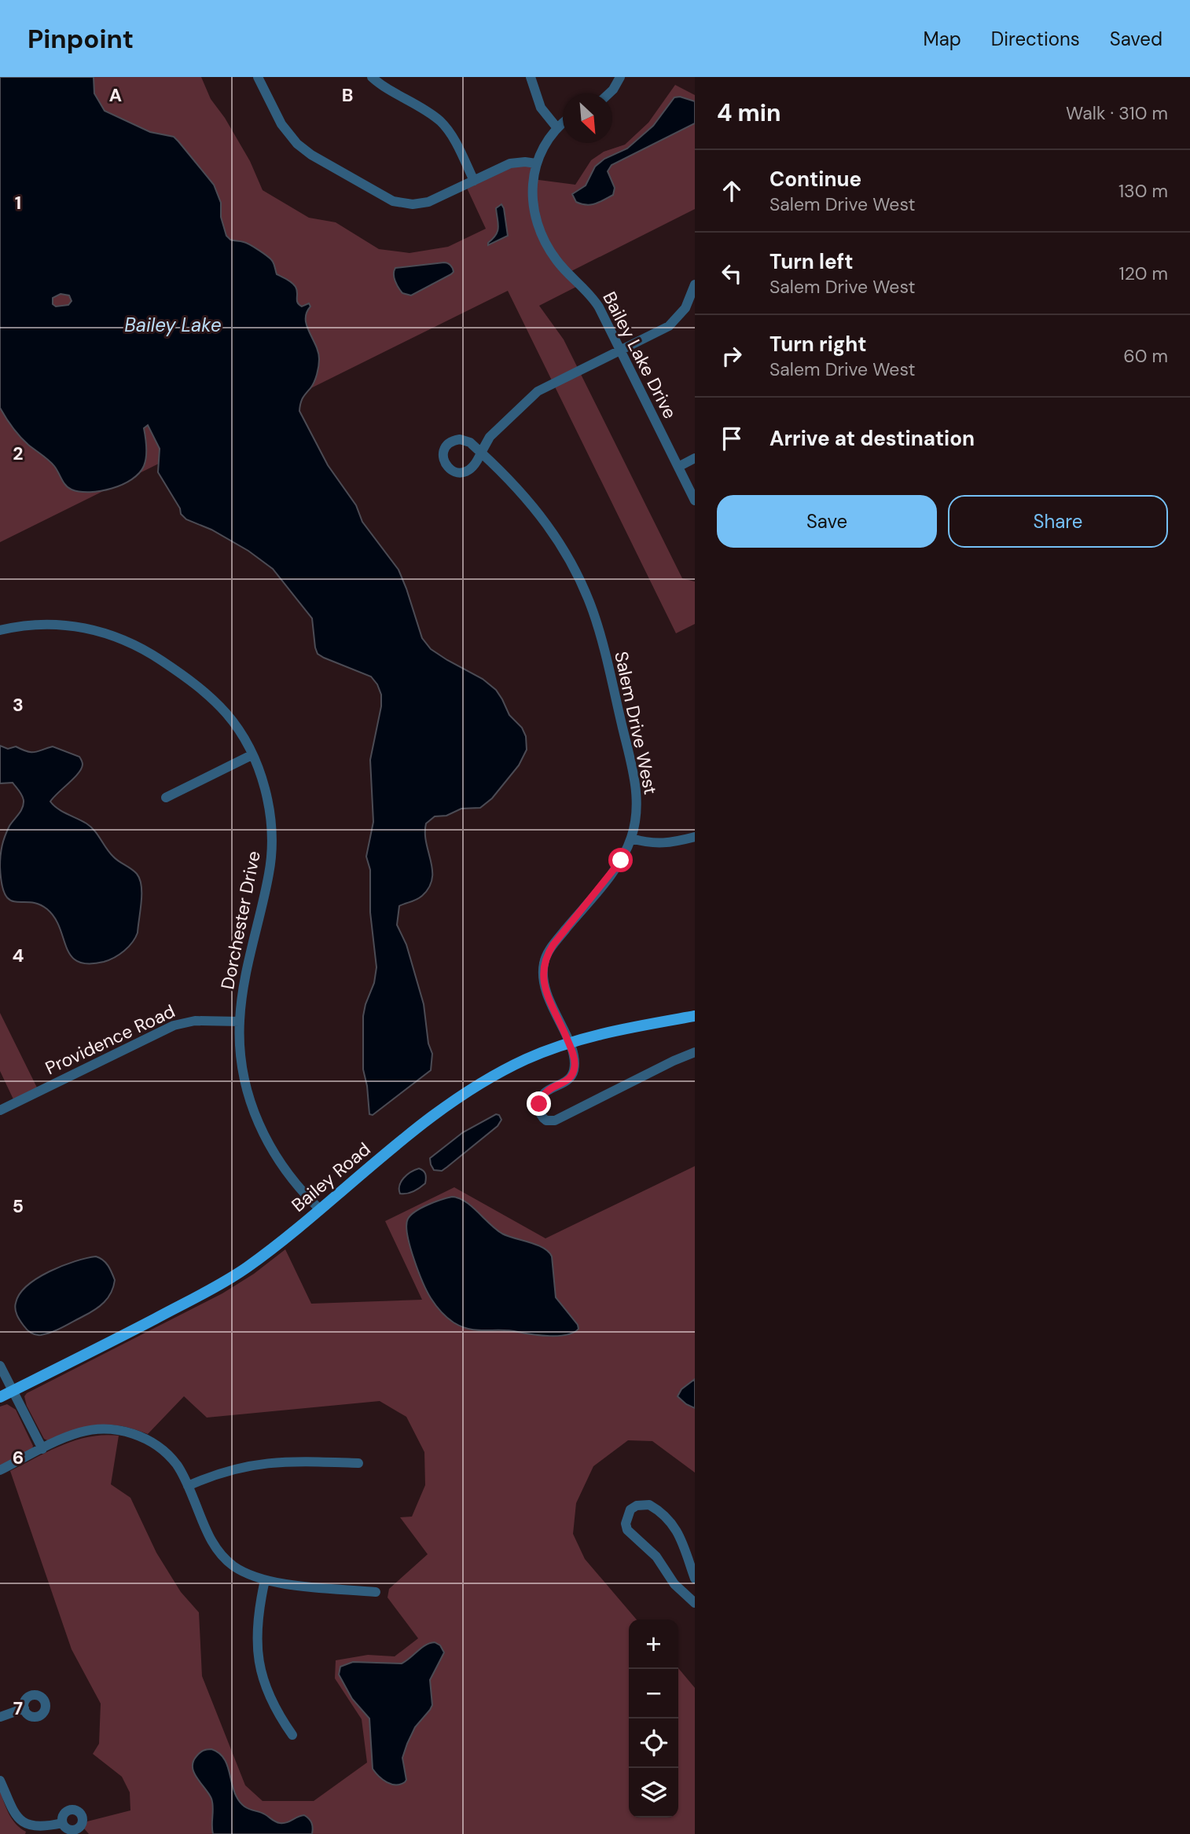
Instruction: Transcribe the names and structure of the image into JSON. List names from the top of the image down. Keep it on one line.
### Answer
{"streets":{"main road":["Bailey Road"],"street":["Bailey Lake Drive","Salem Drive West","Dorchester Drive","Providence Road"]},"crossings":[["Bailey Lake Drive","Salem Drive West"],["Salem Drive West","Bailey Road"],["Dorchester Drive","Providence Road"],["Dorchester Drive","Bailey Road"]],"water":["Bailey Lake"],"north":"bottom right","page":{"header":"Pinpoint","nav":["Map","Directions","Saved"],"heading":["4 min","Walk · 310 m"],"list":[["Continue","Salem Drive West","130 m"],["Turn left","Salem Drive West","120 m"],["Turn right","Salem Drive West","60 m"],"Arrive at destination"],"buttons":["Save","Share"],"map_buttons":["+","−"]},"grid":{"columns":["A","B"],"rows":["1","2","3","4","5","6","7"]}}
